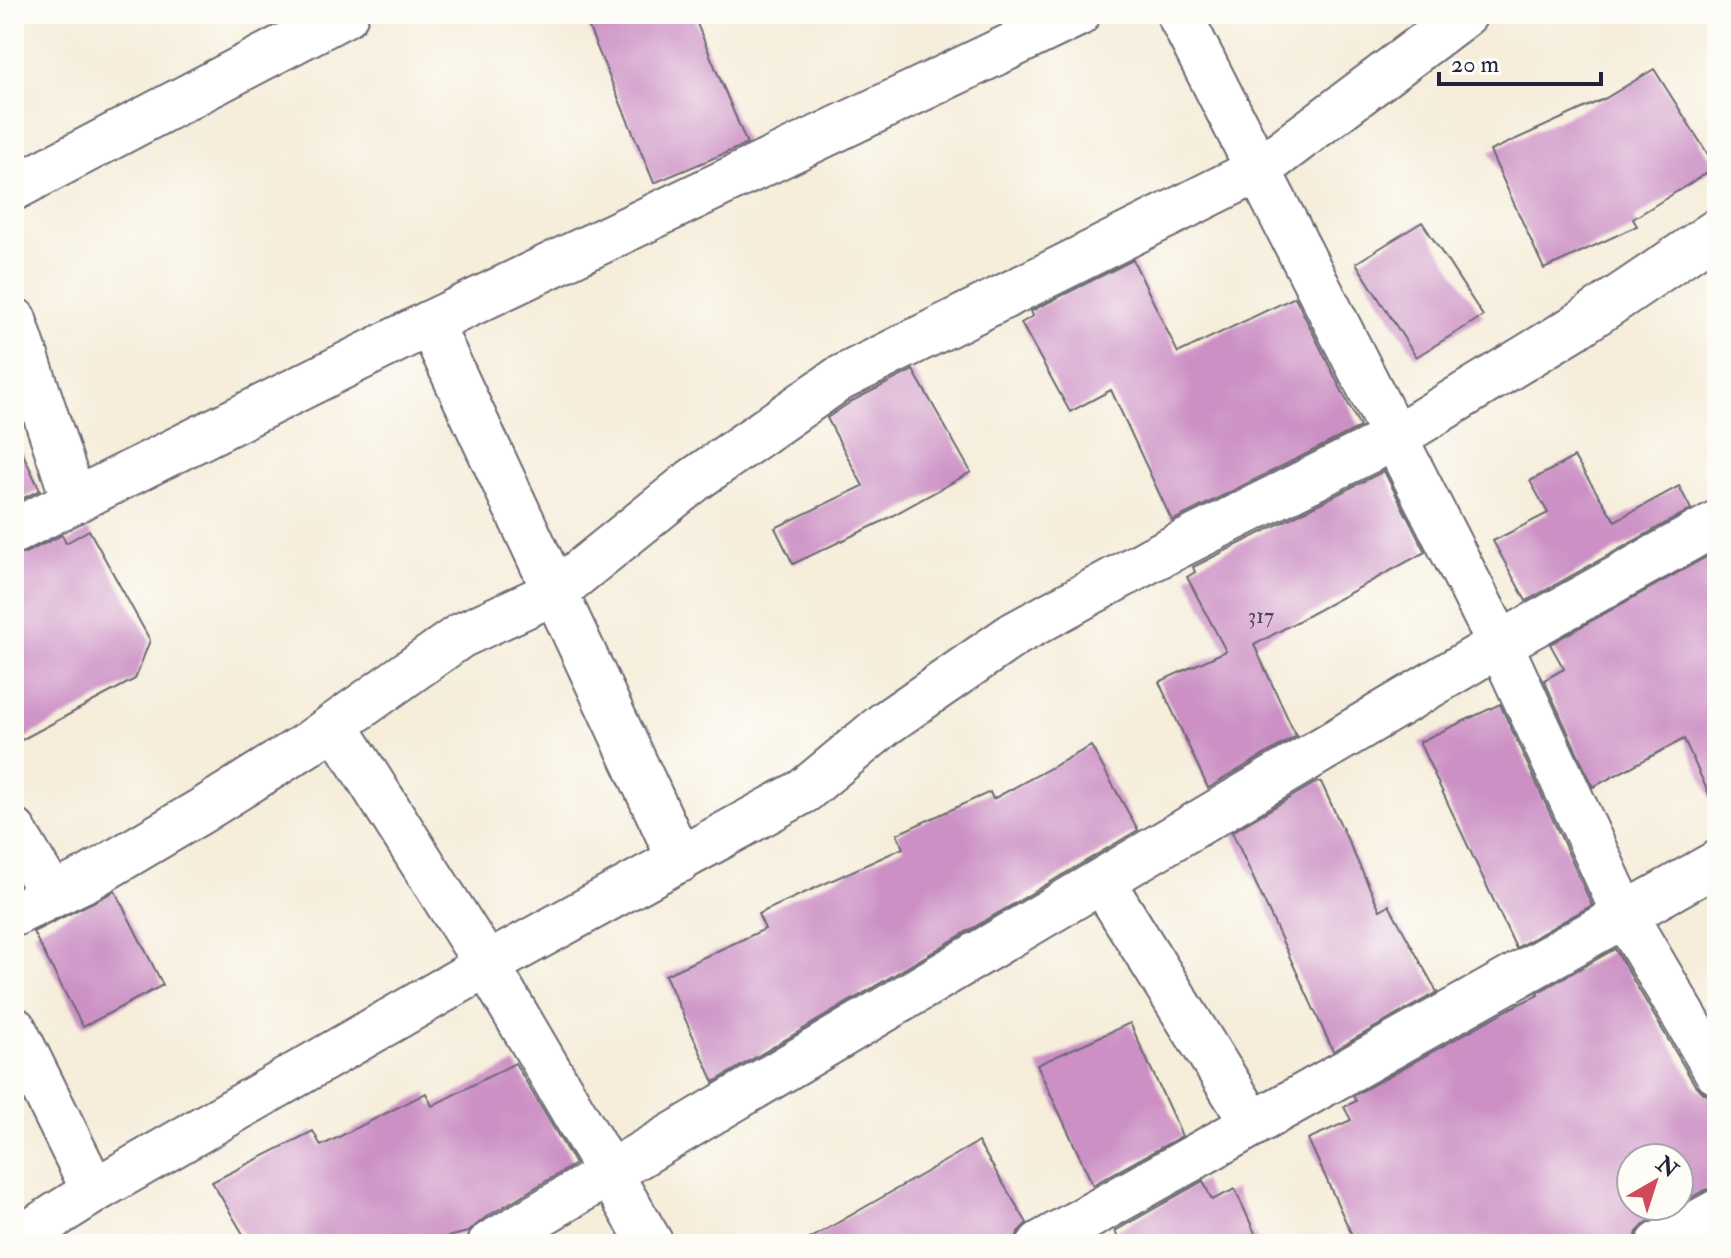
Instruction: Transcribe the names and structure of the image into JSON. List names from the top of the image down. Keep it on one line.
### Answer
{"house_numbers":["317"],"scale_bar":"20 m","north":"top right"}
